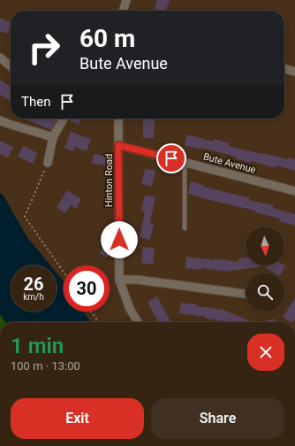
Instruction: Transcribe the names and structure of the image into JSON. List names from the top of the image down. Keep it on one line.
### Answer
{"streets":{"street":["Bute Avenue","Hinton Road"]},"crossings":[["Bute Avenue","Hinton Road"]],"north":"bottom","page":{"turn":["60 m","Bute Avenue"],"then":"Then","speed":"26 km/h","limit":"30","heading":["1 min","100 m · 13:00"],"buttons":["Exit","Share"]}}
